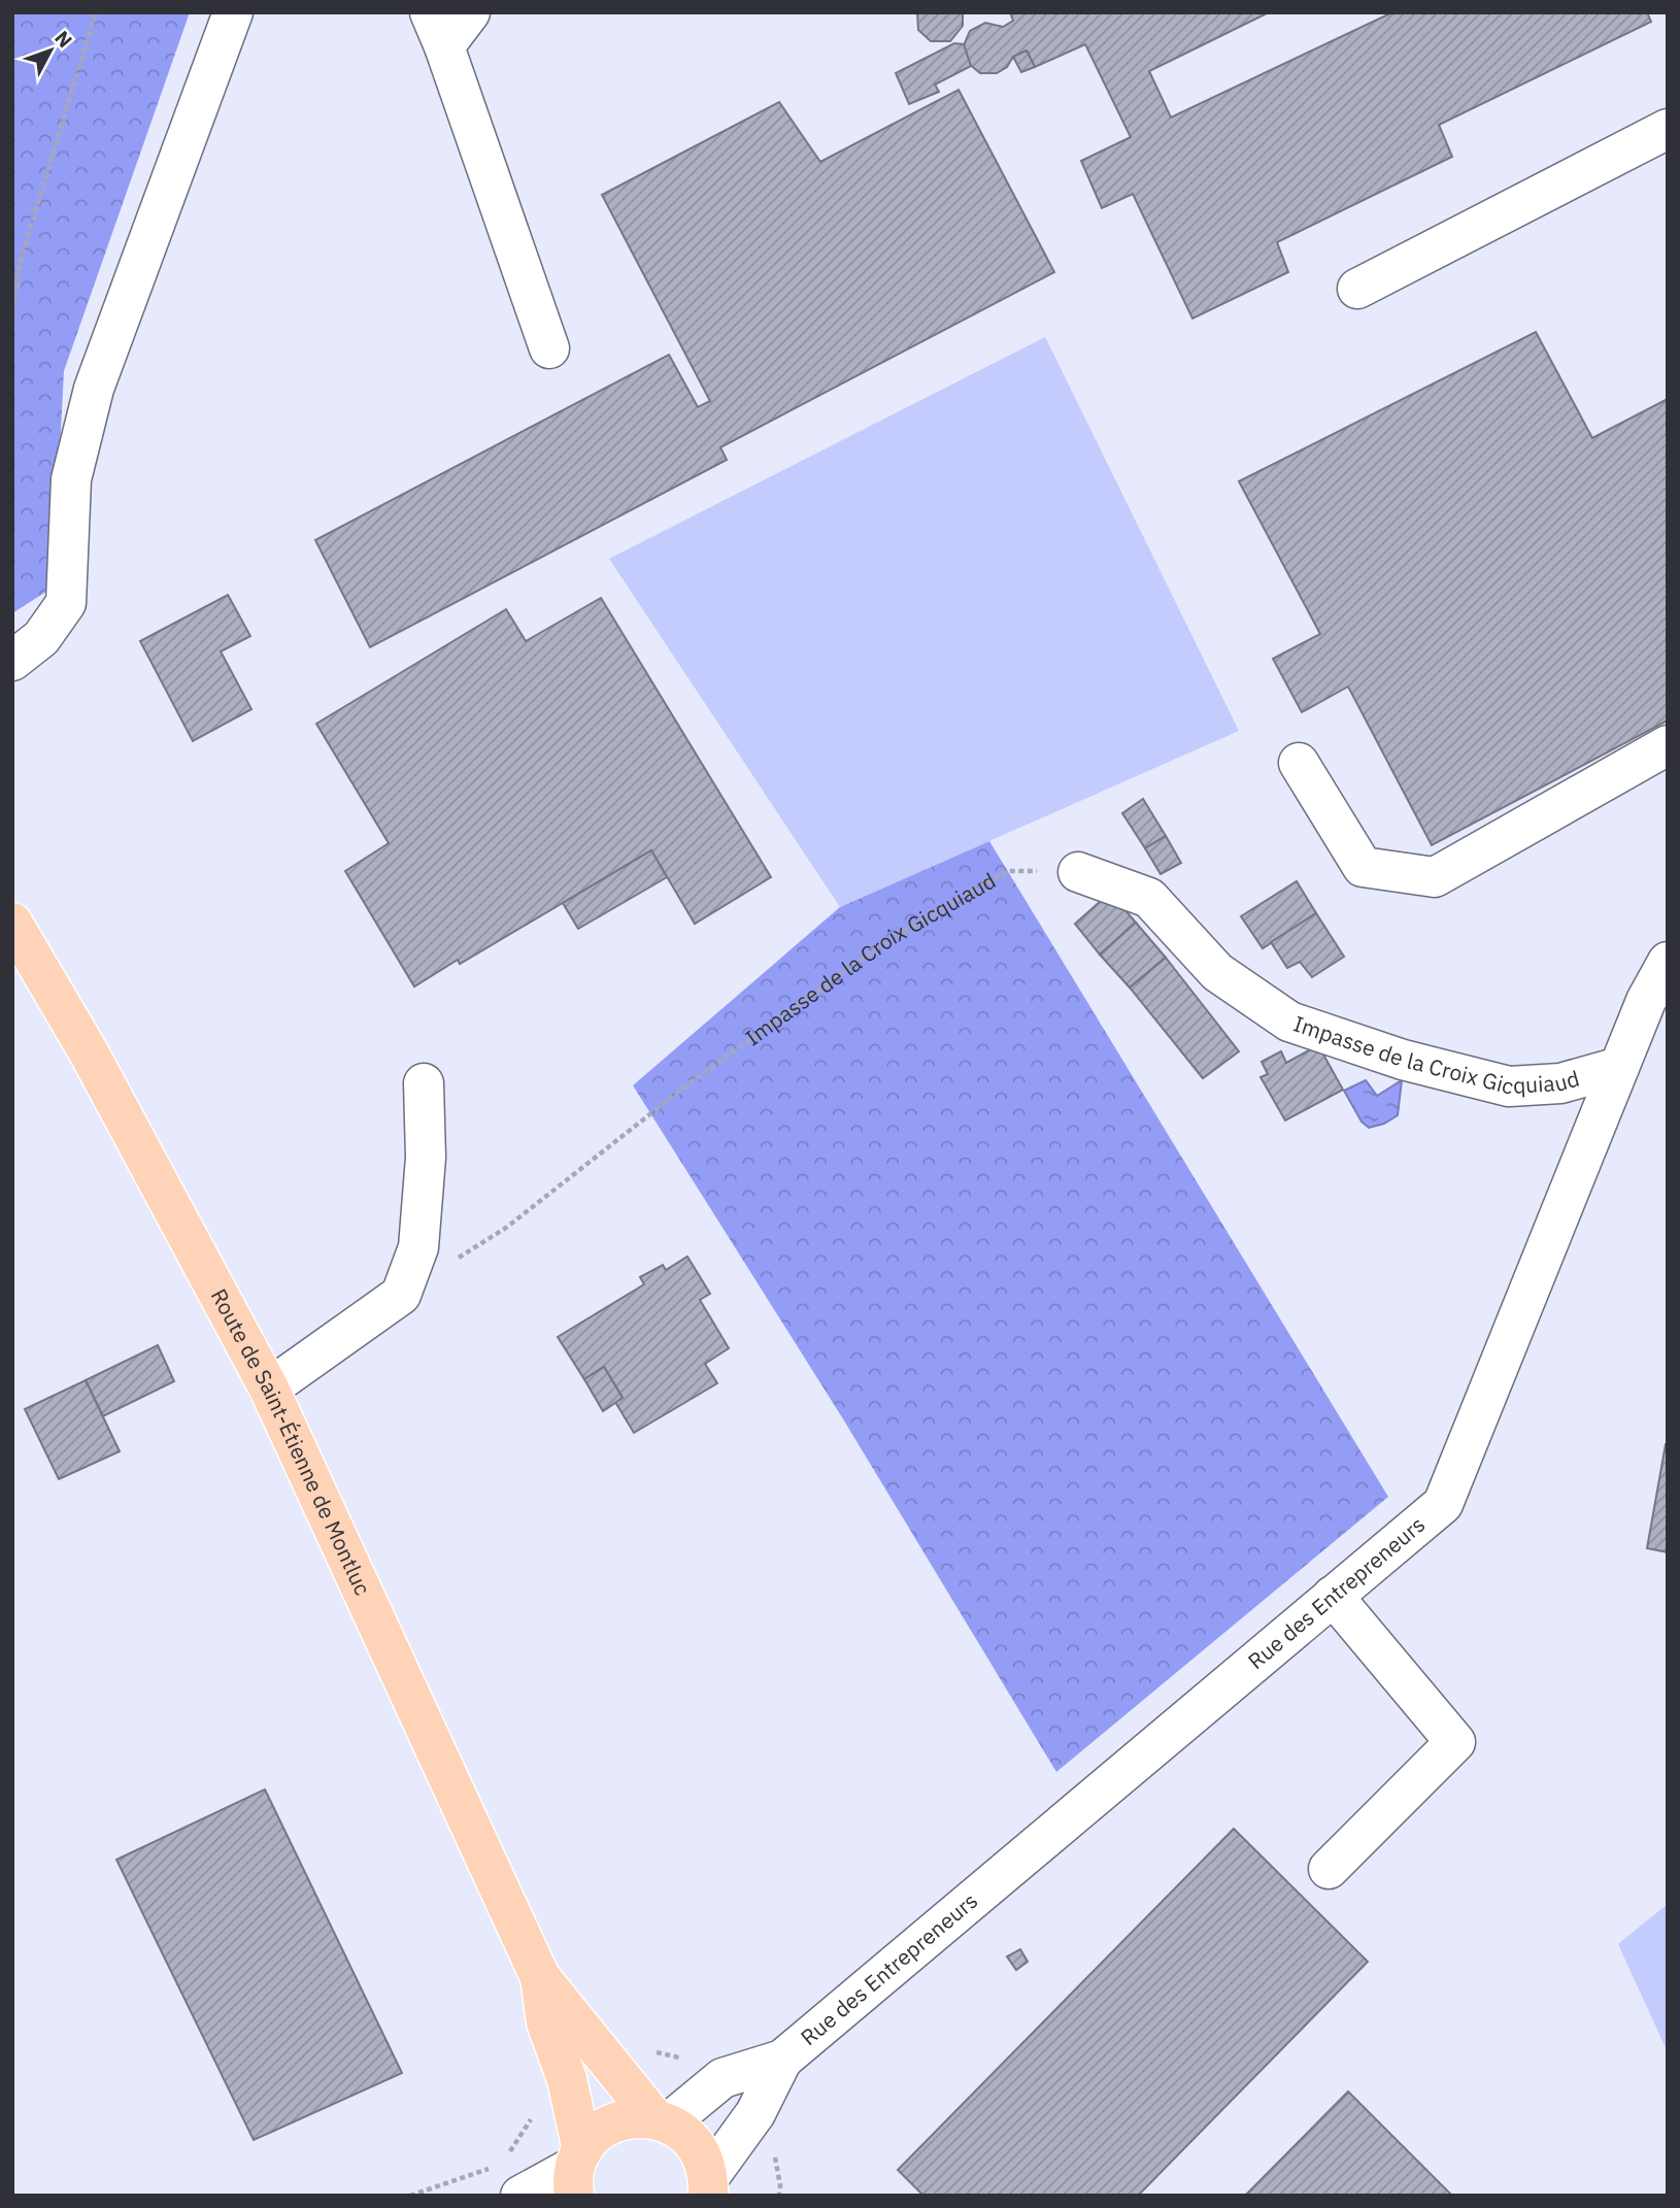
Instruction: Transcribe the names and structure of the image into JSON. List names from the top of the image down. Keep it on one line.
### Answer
{"streets":{"main road":["Route de Saint-Étienne de Montluc"],"street":["Impasse de la Croix Gicquiaud","Rue des Entrepreneurs"]},"crossings":[["Impasse de la Croix Gicquiaud","Rue des Entrepreneurs"],["Route de Saint-Étienne de Montluc","Rue des Entrepreneurs"]],"north":"top right"}
